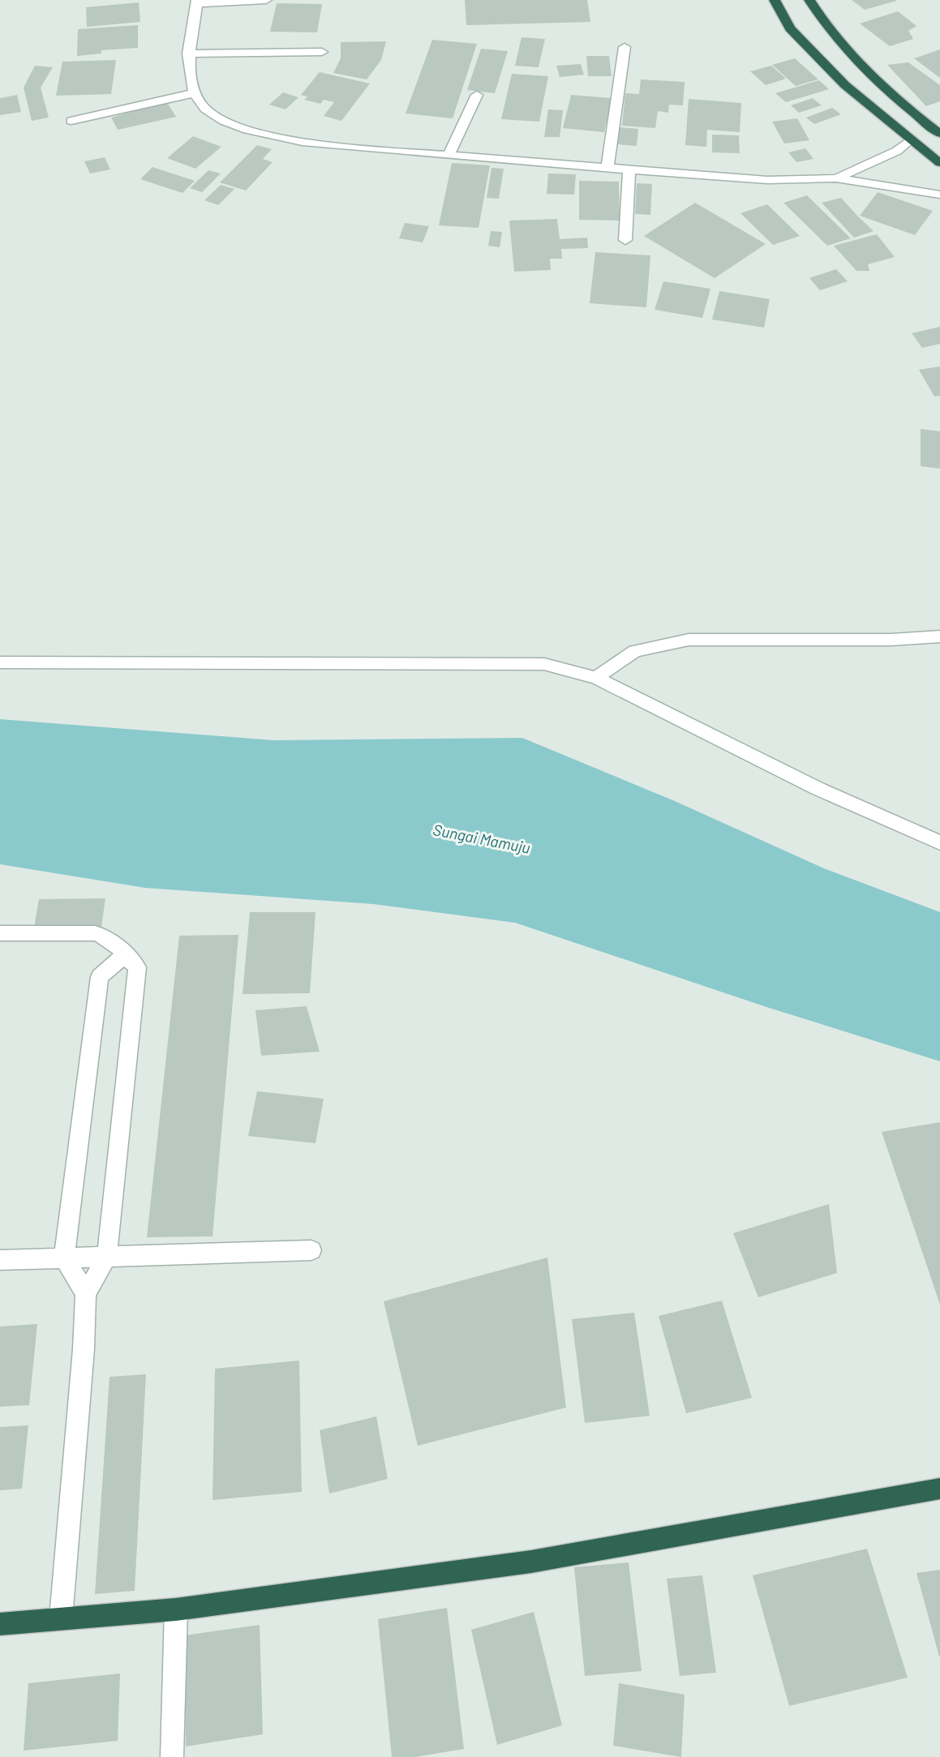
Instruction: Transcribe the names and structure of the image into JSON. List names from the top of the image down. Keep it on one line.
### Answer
{"water":["Sungai Mamuju"]}
